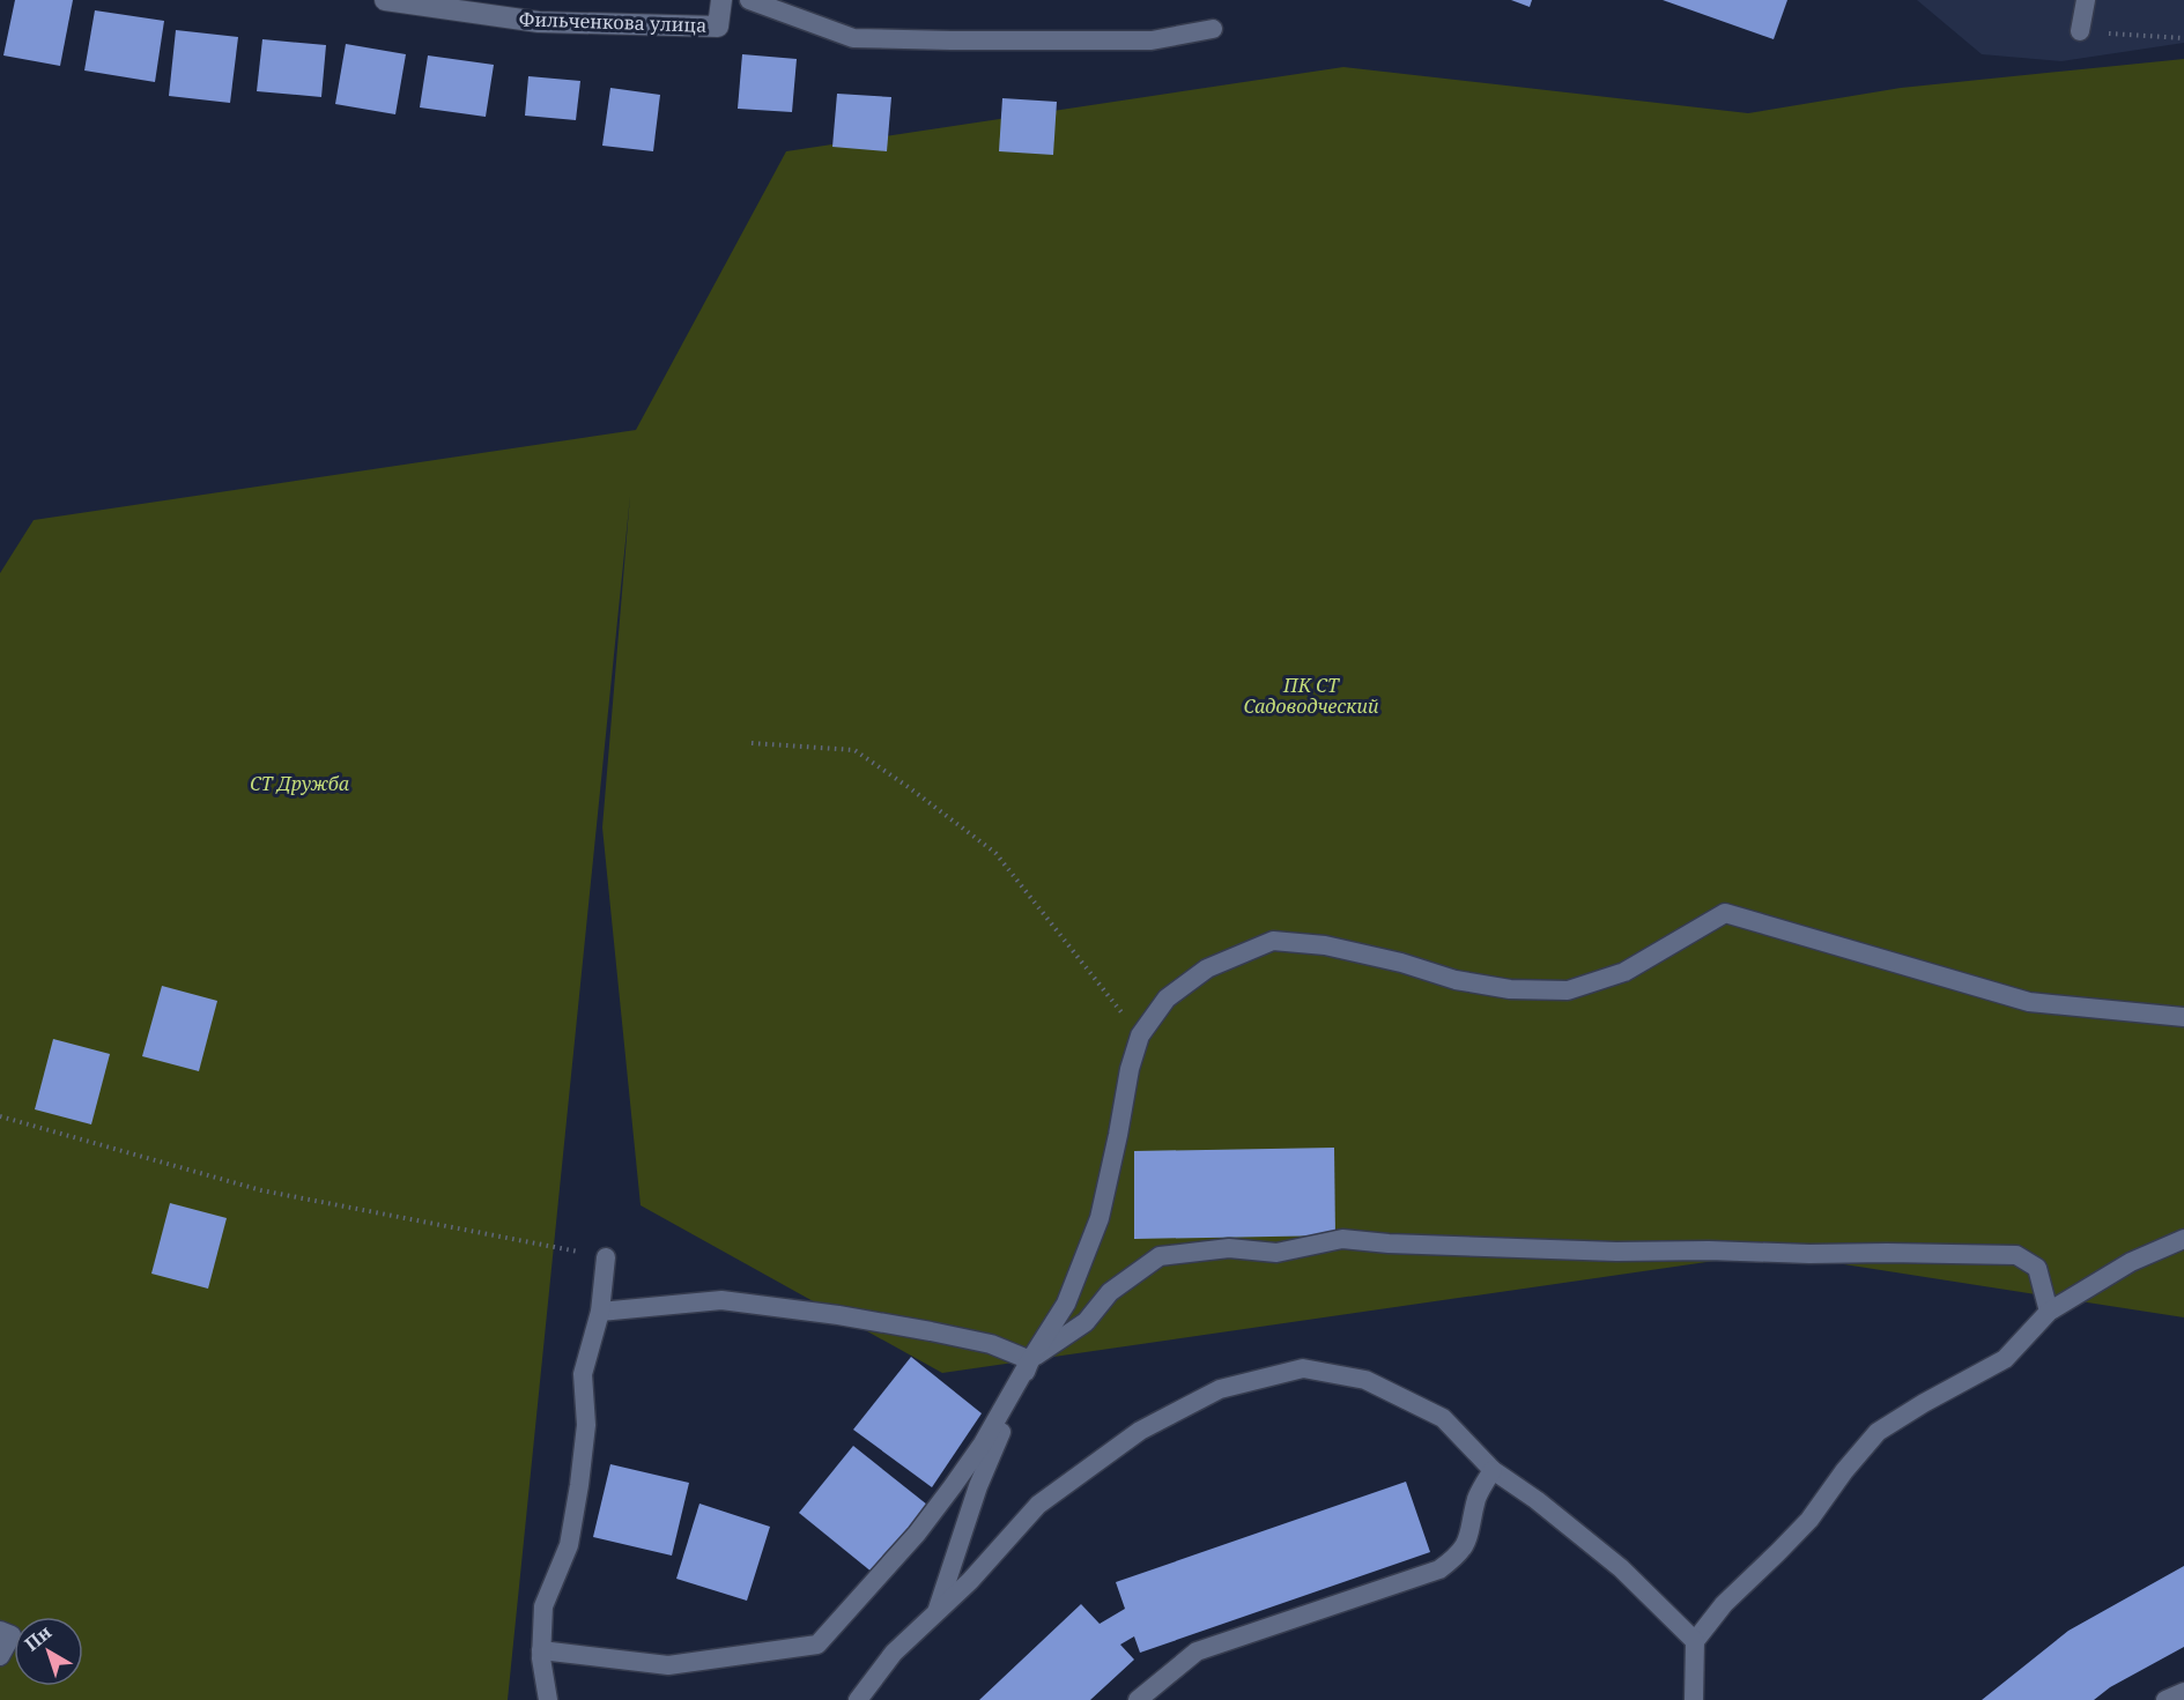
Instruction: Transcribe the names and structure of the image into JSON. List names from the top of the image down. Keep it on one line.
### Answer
{"streets":{"street":["Фильченкова улица"]},"parks":["ПК СТ Садоводческий","СТ Дружба"],"north":"top left"}
